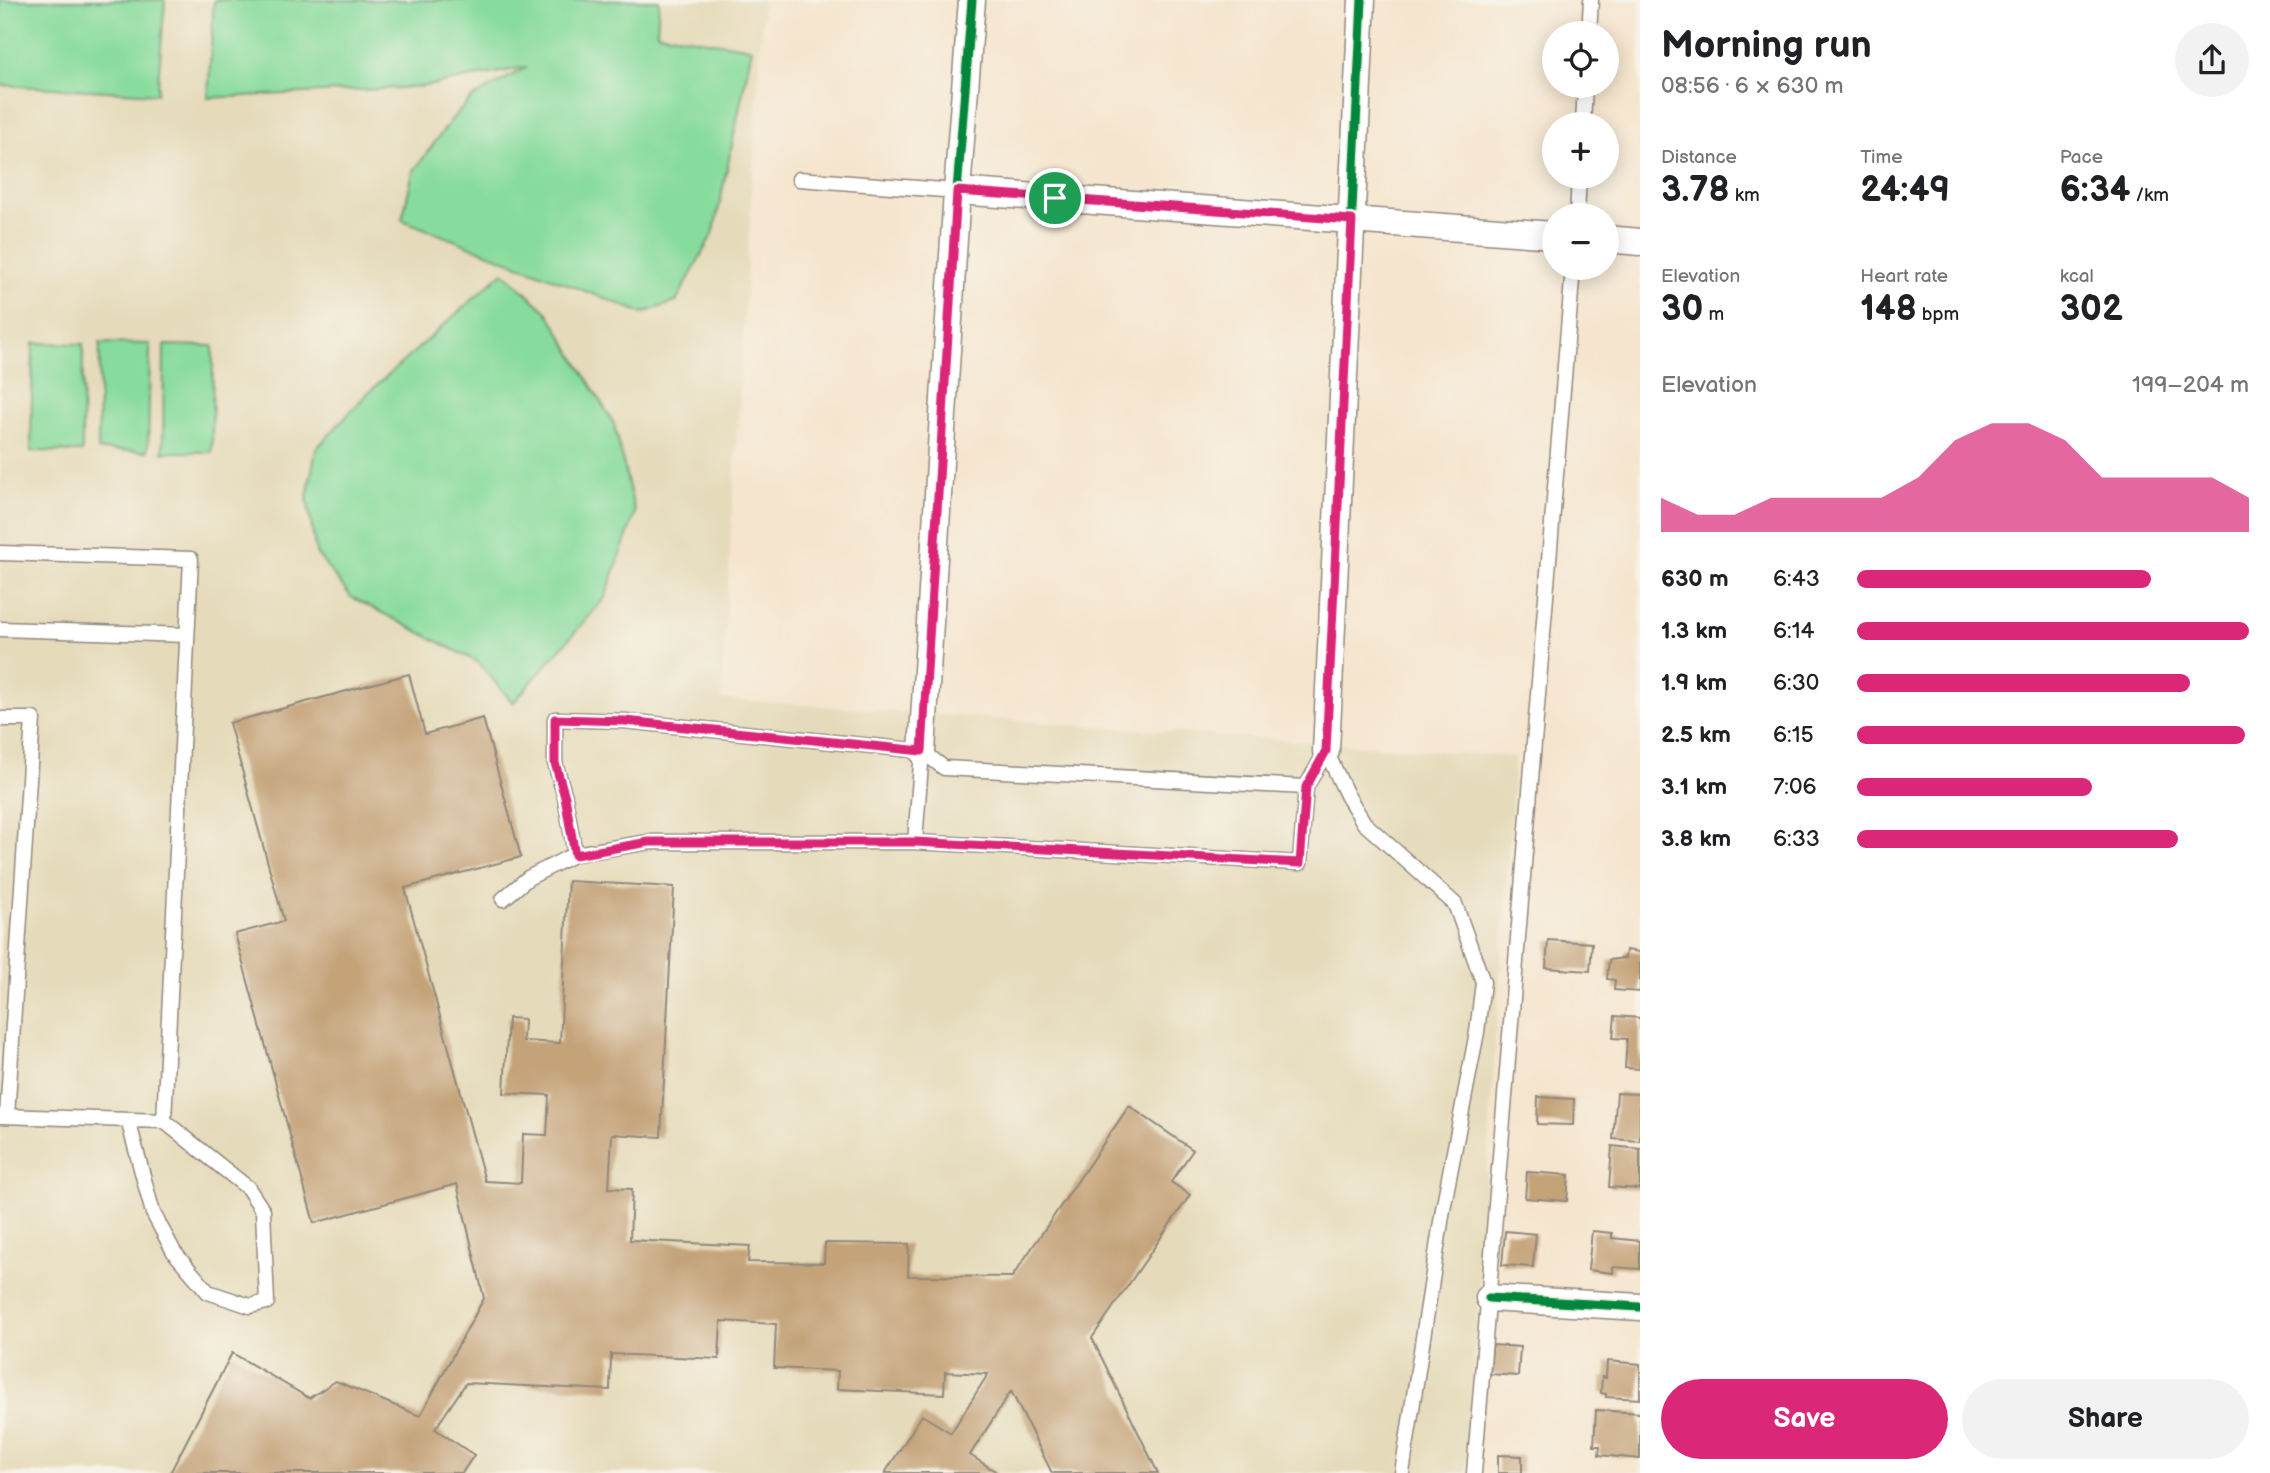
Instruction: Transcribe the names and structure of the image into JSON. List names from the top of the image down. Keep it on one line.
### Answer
{"page":{"heading":["Morning run","08:56 · 6 × 630 m"],"map_buttons":["+","−"],"stats":[["Distance","3.78 km"],["Time","24:49"],["Pace","6:34 /km"],["Elevation","30 m"],["Heart rate","148 bpm"],["kcal","302"]],"chart":["Elevation","199–204 m"],"list":[{"name":"630 m","note":"6:43"},{"name":"1.3 km","note":"6:14"},{"name":"1.9 km","note":"6:30"},{"name":"2.5 km","note":"6:15"},{"name":"3.1 km","note":"7:06"},{"name":"3.8 km","note":"6:33"}],"buttons":["Save","Share"]}}
